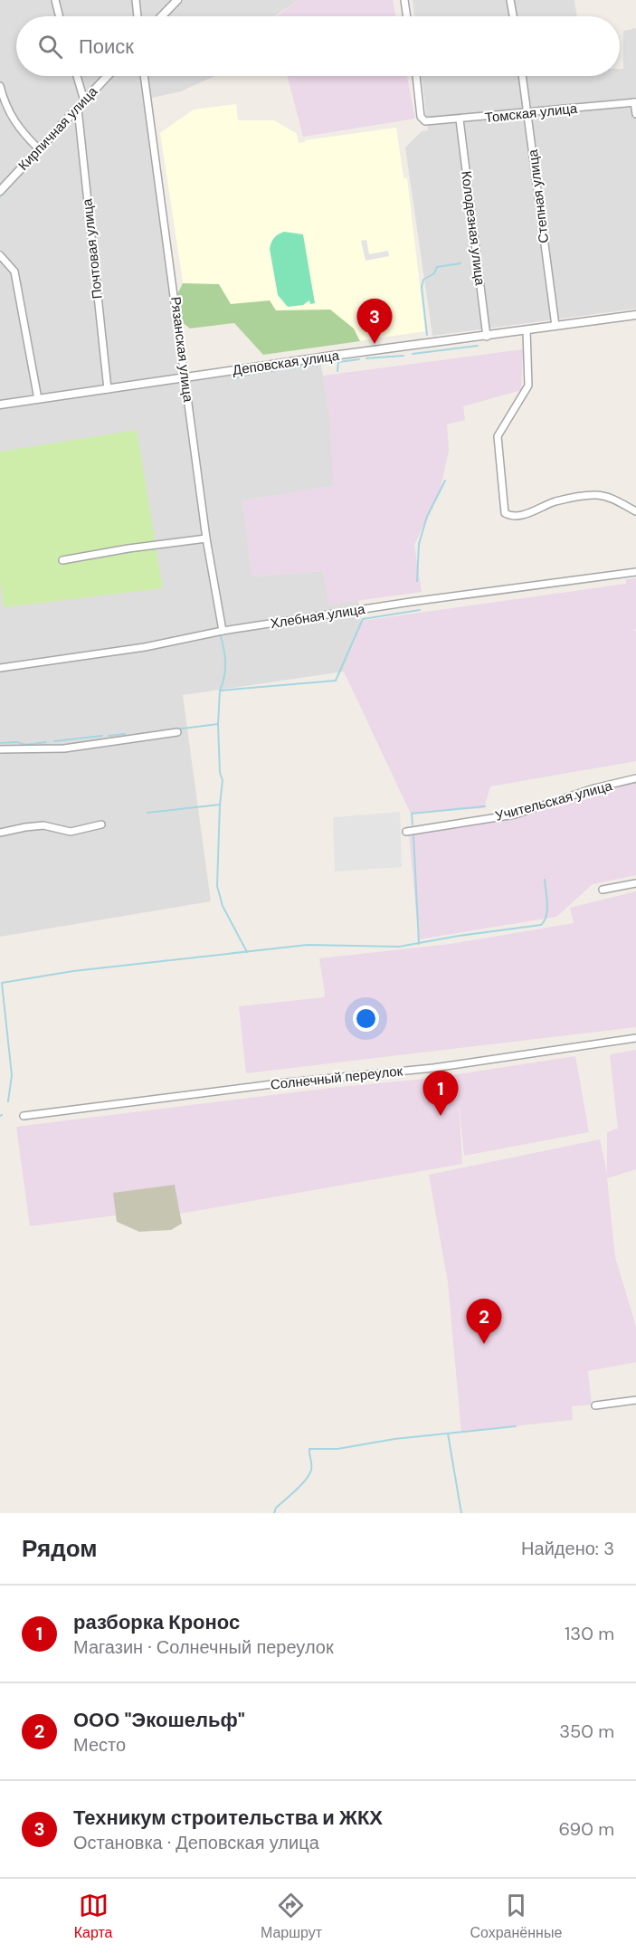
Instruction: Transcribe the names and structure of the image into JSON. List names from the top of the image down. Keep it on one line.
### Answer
{"streets":{"street":["Томская улица","Кирпичная улица","Степная улица","Колодезная улица","Почтовая улица","Рязанская улица","Деповская улица","Хлебная улица","Учительская улица","Солнечный переулок"]},"crossings":[["Томская улица","Степная улица"],["Томская улица","Колодезная улица"],["Кирпичная улица","Почтовая улица"],["Степная улица","Деповская улица"],["Колодезная улица","Деповская улица"],["Почтовая улица","Деповская улица"],["Рязанская улица","Деповская улица"],["Рязанская улица","Хлебная улица"]],"page":{"search":"Поиск","pins":["3","1","2"],"heading":["Рядом","Найдено: 3"],"list":[{"mark":"1","name":"разборка Кронос","note":"Магазин · Солнечный переулок","value":"130 m"},{"mark":"2","name":"ООО \"Экошельф\"","note":"Место","value":"350 m"},{"mark":"3","name":"Техникум строительства и ЖКХ","note":"Остановка · Деповская улица","value":"690 m"}],"nav":["Карта","Маршрут","Сохранённые"]}}
